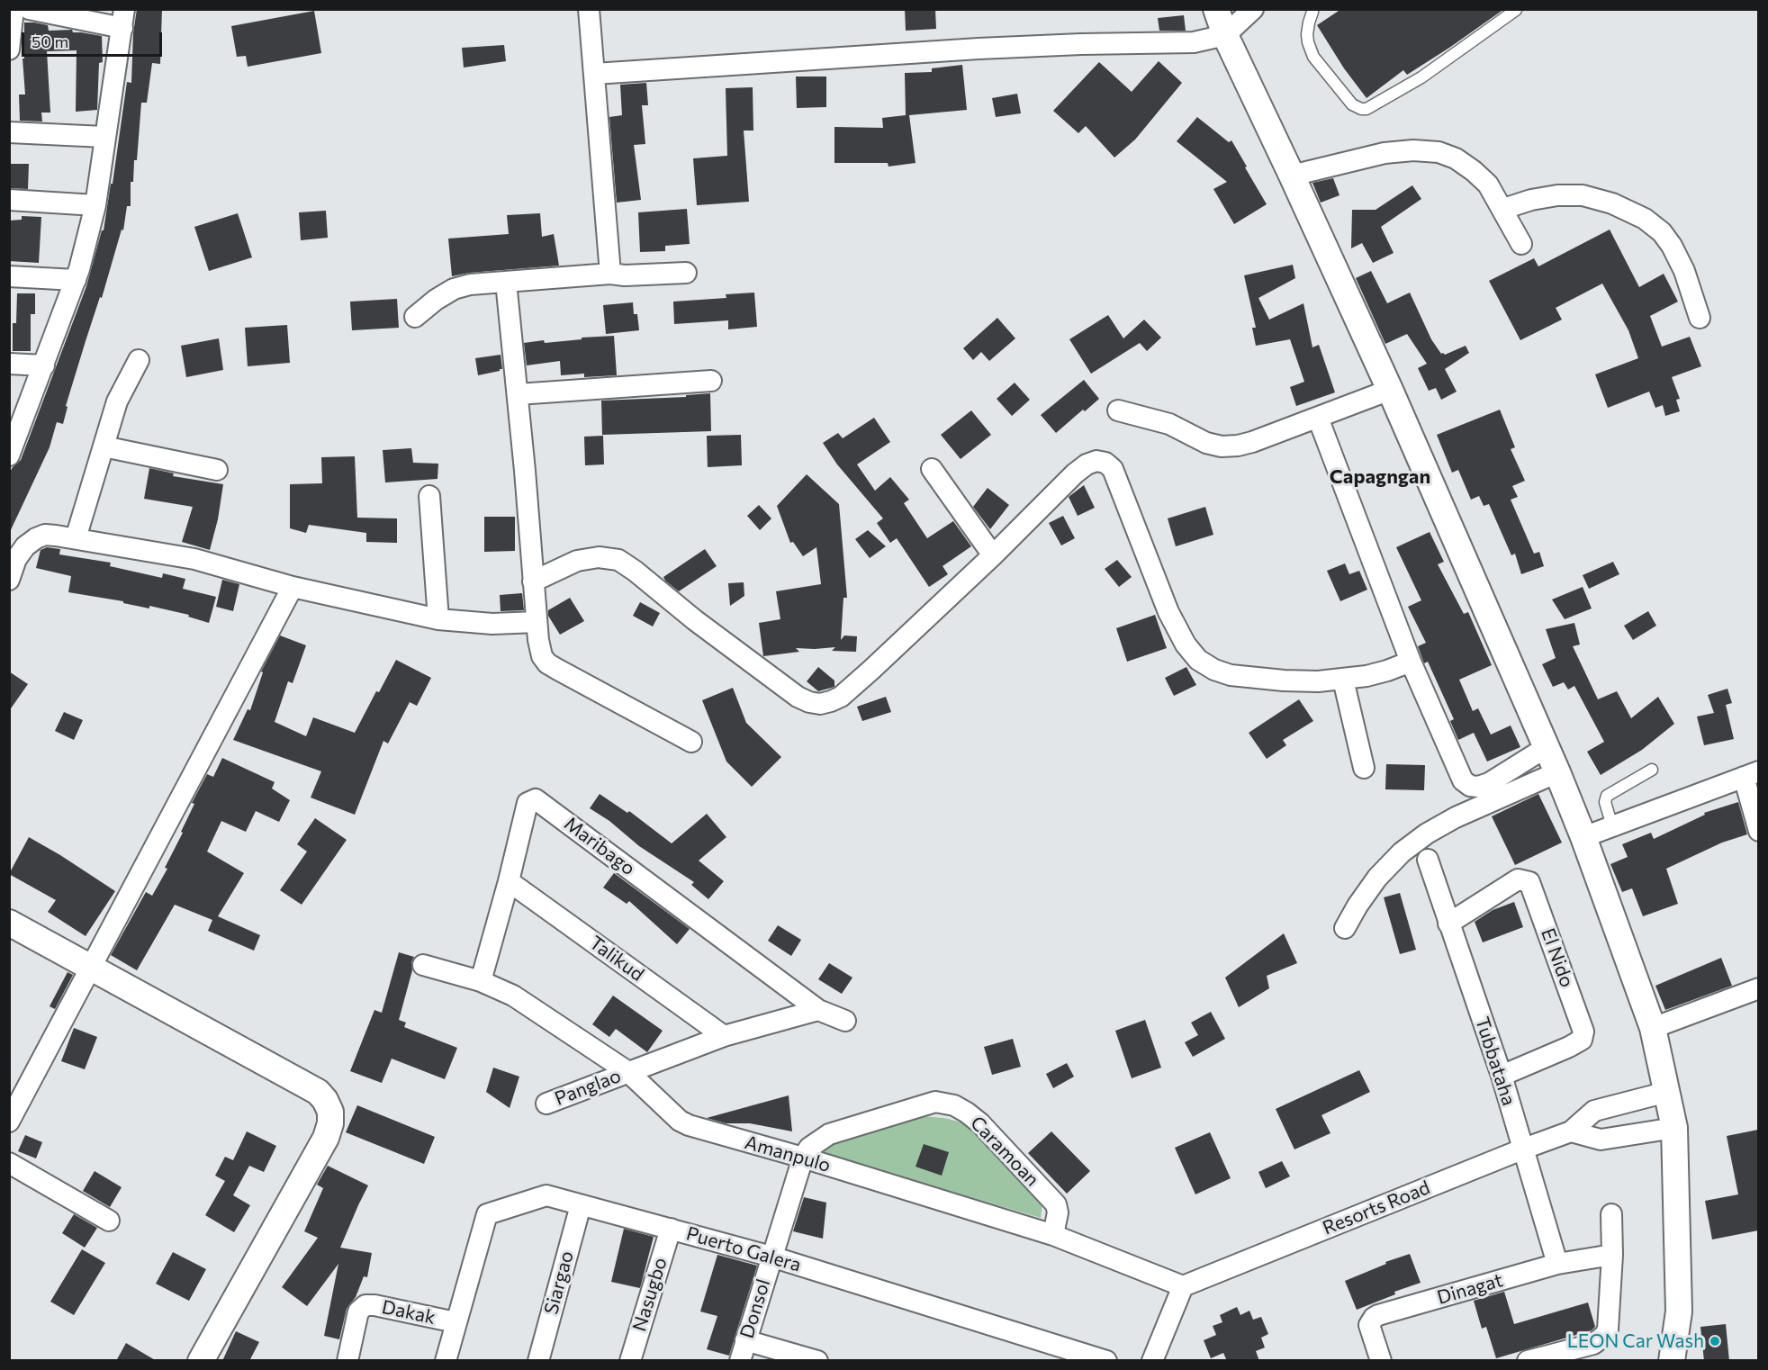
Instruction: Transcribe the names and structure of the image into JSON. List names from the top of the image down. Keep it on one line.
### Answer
{"streets":{"street":["Maribago","El Nido","Talikud","Tubbataha","Panglao","Caramoan","Amanpulo","Resorts Road","Puerto Galera","Siargao","Dinagat","Nasugbo","Donsol","Dakak"]},"crossings":[["Maribago","Talikud"],["Maribago","Amanpulo"],["El Nido","Tubbataha"],["Tubbataha","Resorts Road"],["Tubbataha","Dinagat"],["Panglao","Amanpulo"],["Caramoan","Amanpulo"],["Caramoan","Donsol"],["Amanpulo","Resorts Road"],["Amanpulo","Donsol"],["Puerto Galera","Siargao"],["Puerto Galera","Nasugbo"],["Puerto Galera","Donsol"],["Puerto Galera","Dakak"]],"districts":["Capagngan"],"places":["LEON Car Wash"],"scale_bar":"50 m"}
